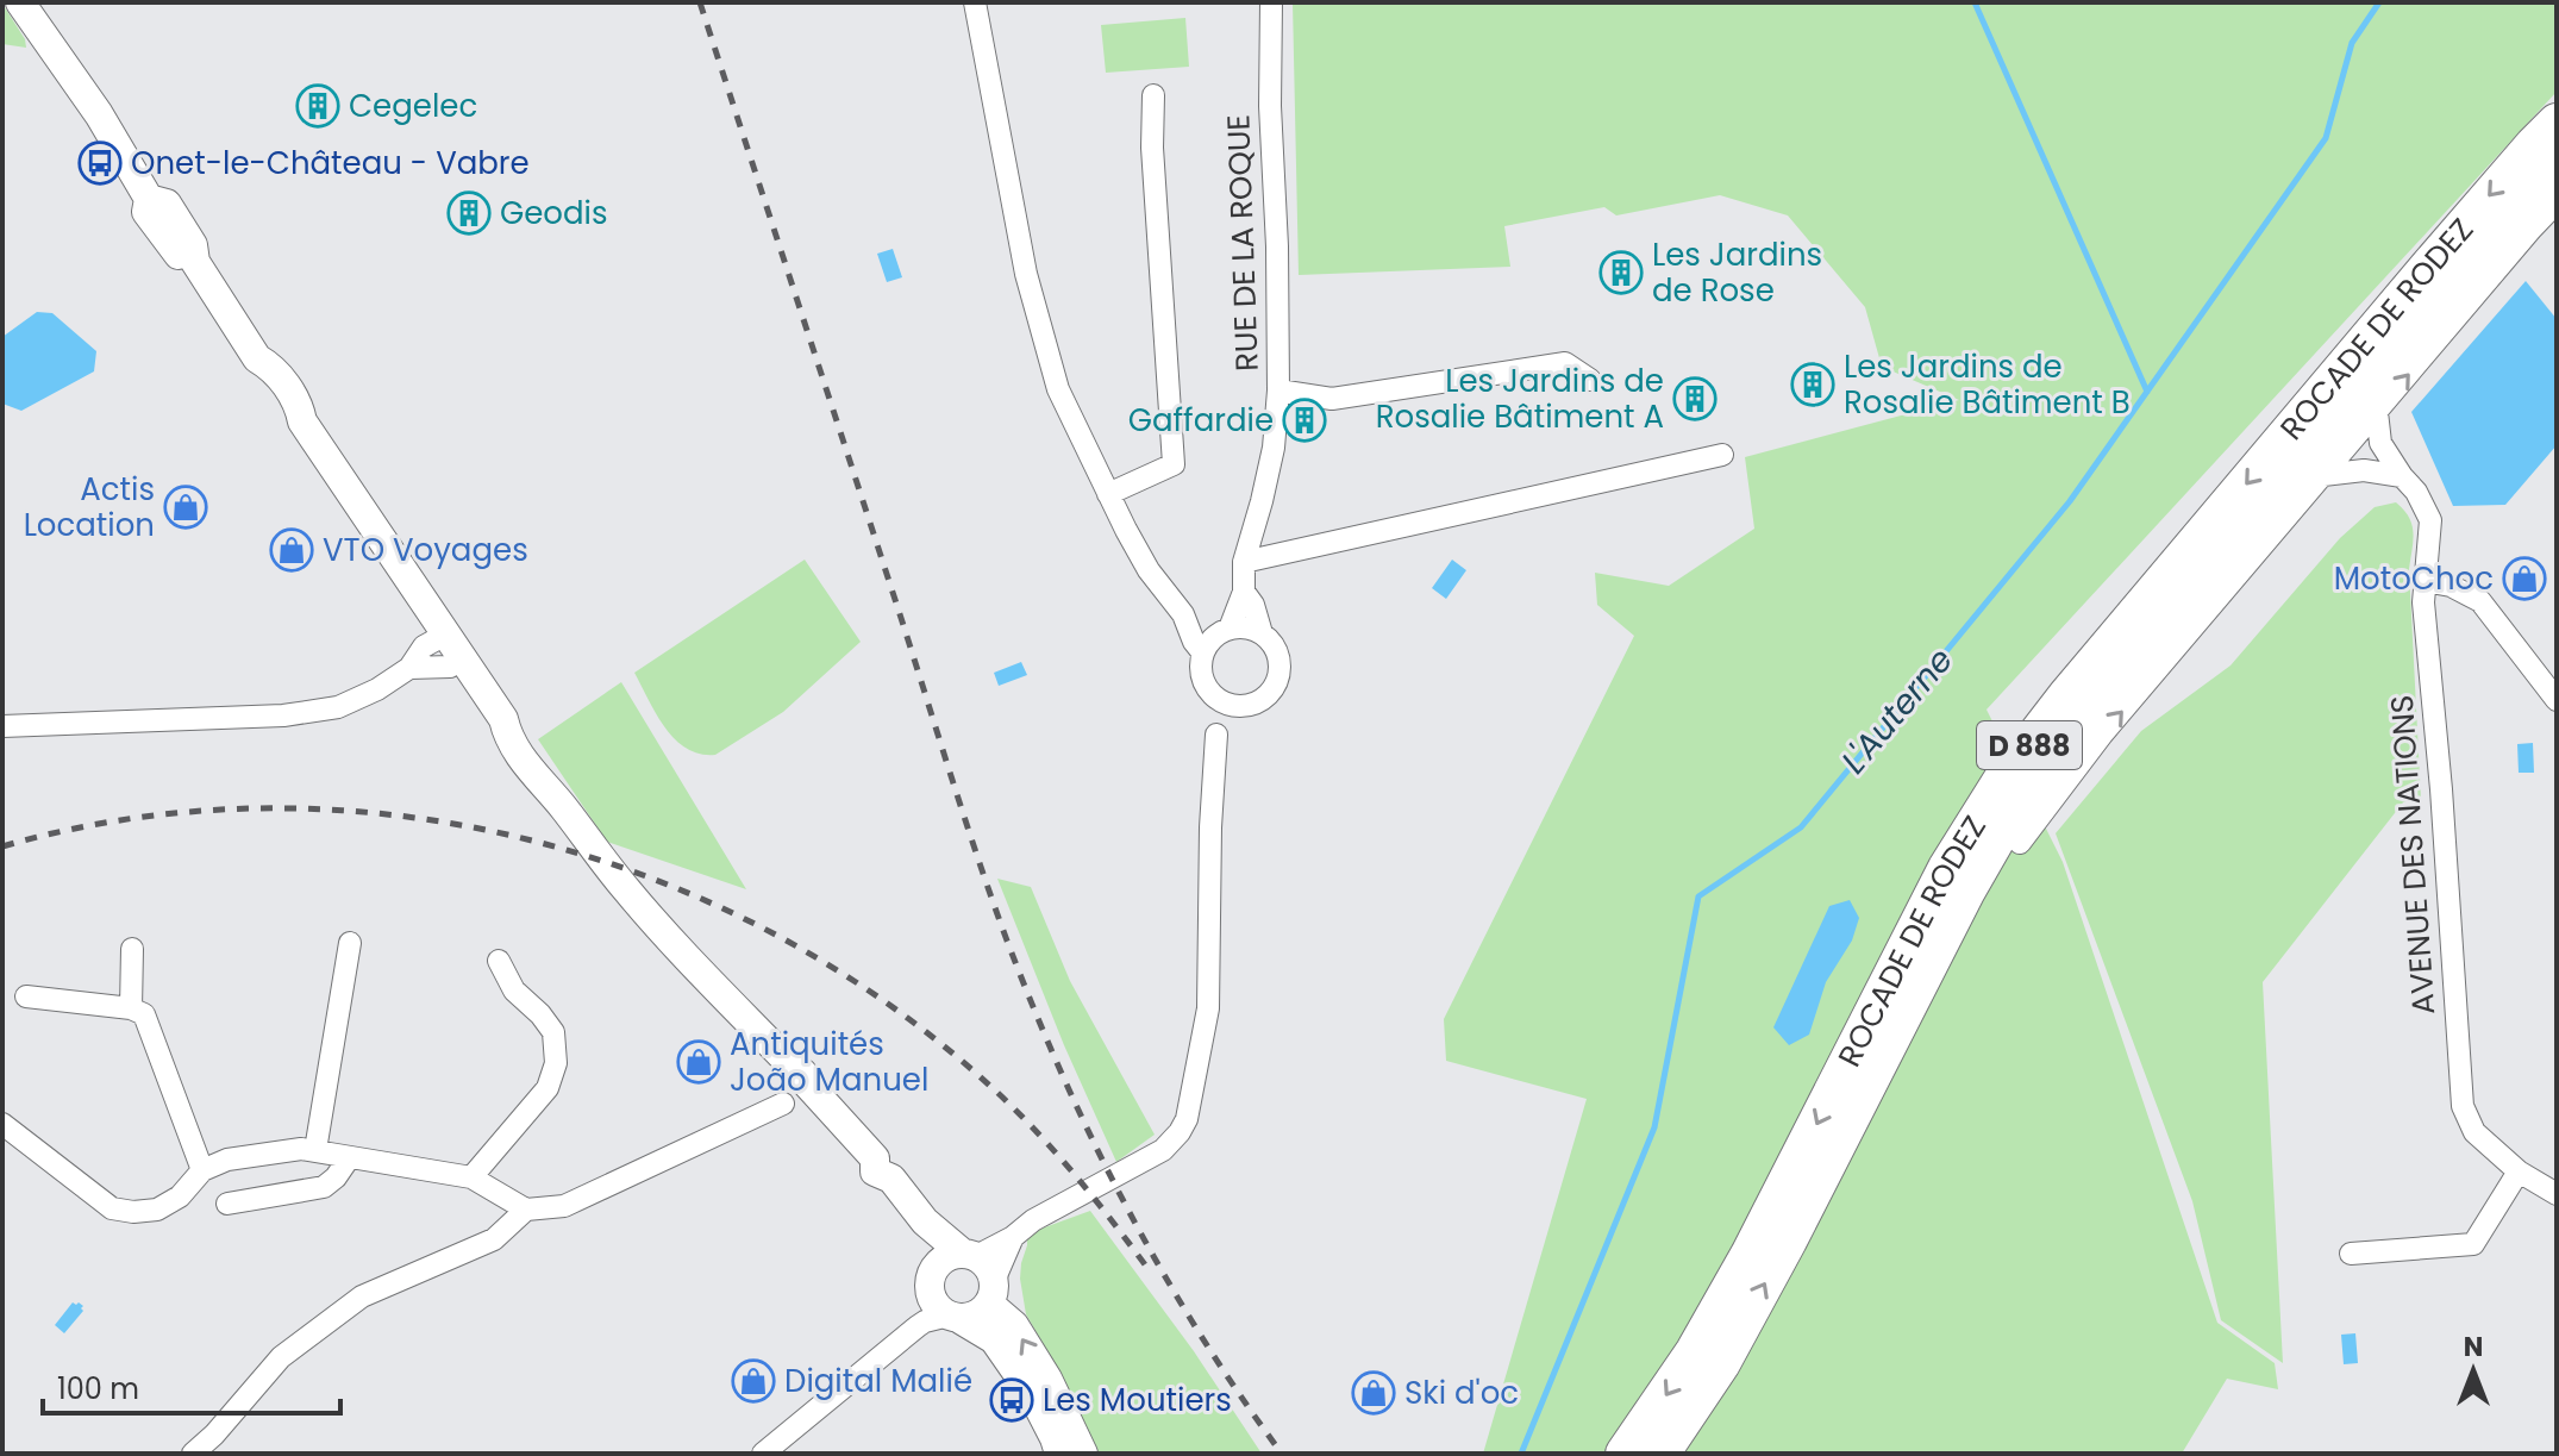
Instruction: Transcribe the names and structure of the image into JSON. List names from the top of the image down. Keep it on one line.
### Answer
{"streets":{"highway":["ROCADE DE RODEZ","D 888"],"street":["RUE DE LA ROQUE","AVENUE DES NATIONS"]},"water":["L'Auterne"],"places":{"building":["Cegelec","Geodis","Les Jardins de Rose","Les Jardins de Rosalie Bâtiment B","Les Jardins de Rosalie Bâtiment A","Gaffardie"],"bus stop":["Onet-le-Château - Vabre","Les Moutiers"],"shop":["Actis Location","VTO Voyages","MotoChoc","Antiquités João Manuel","Digital Malié","Ski d'oc"]},"scale_bar":"100 m","north":"top"}
